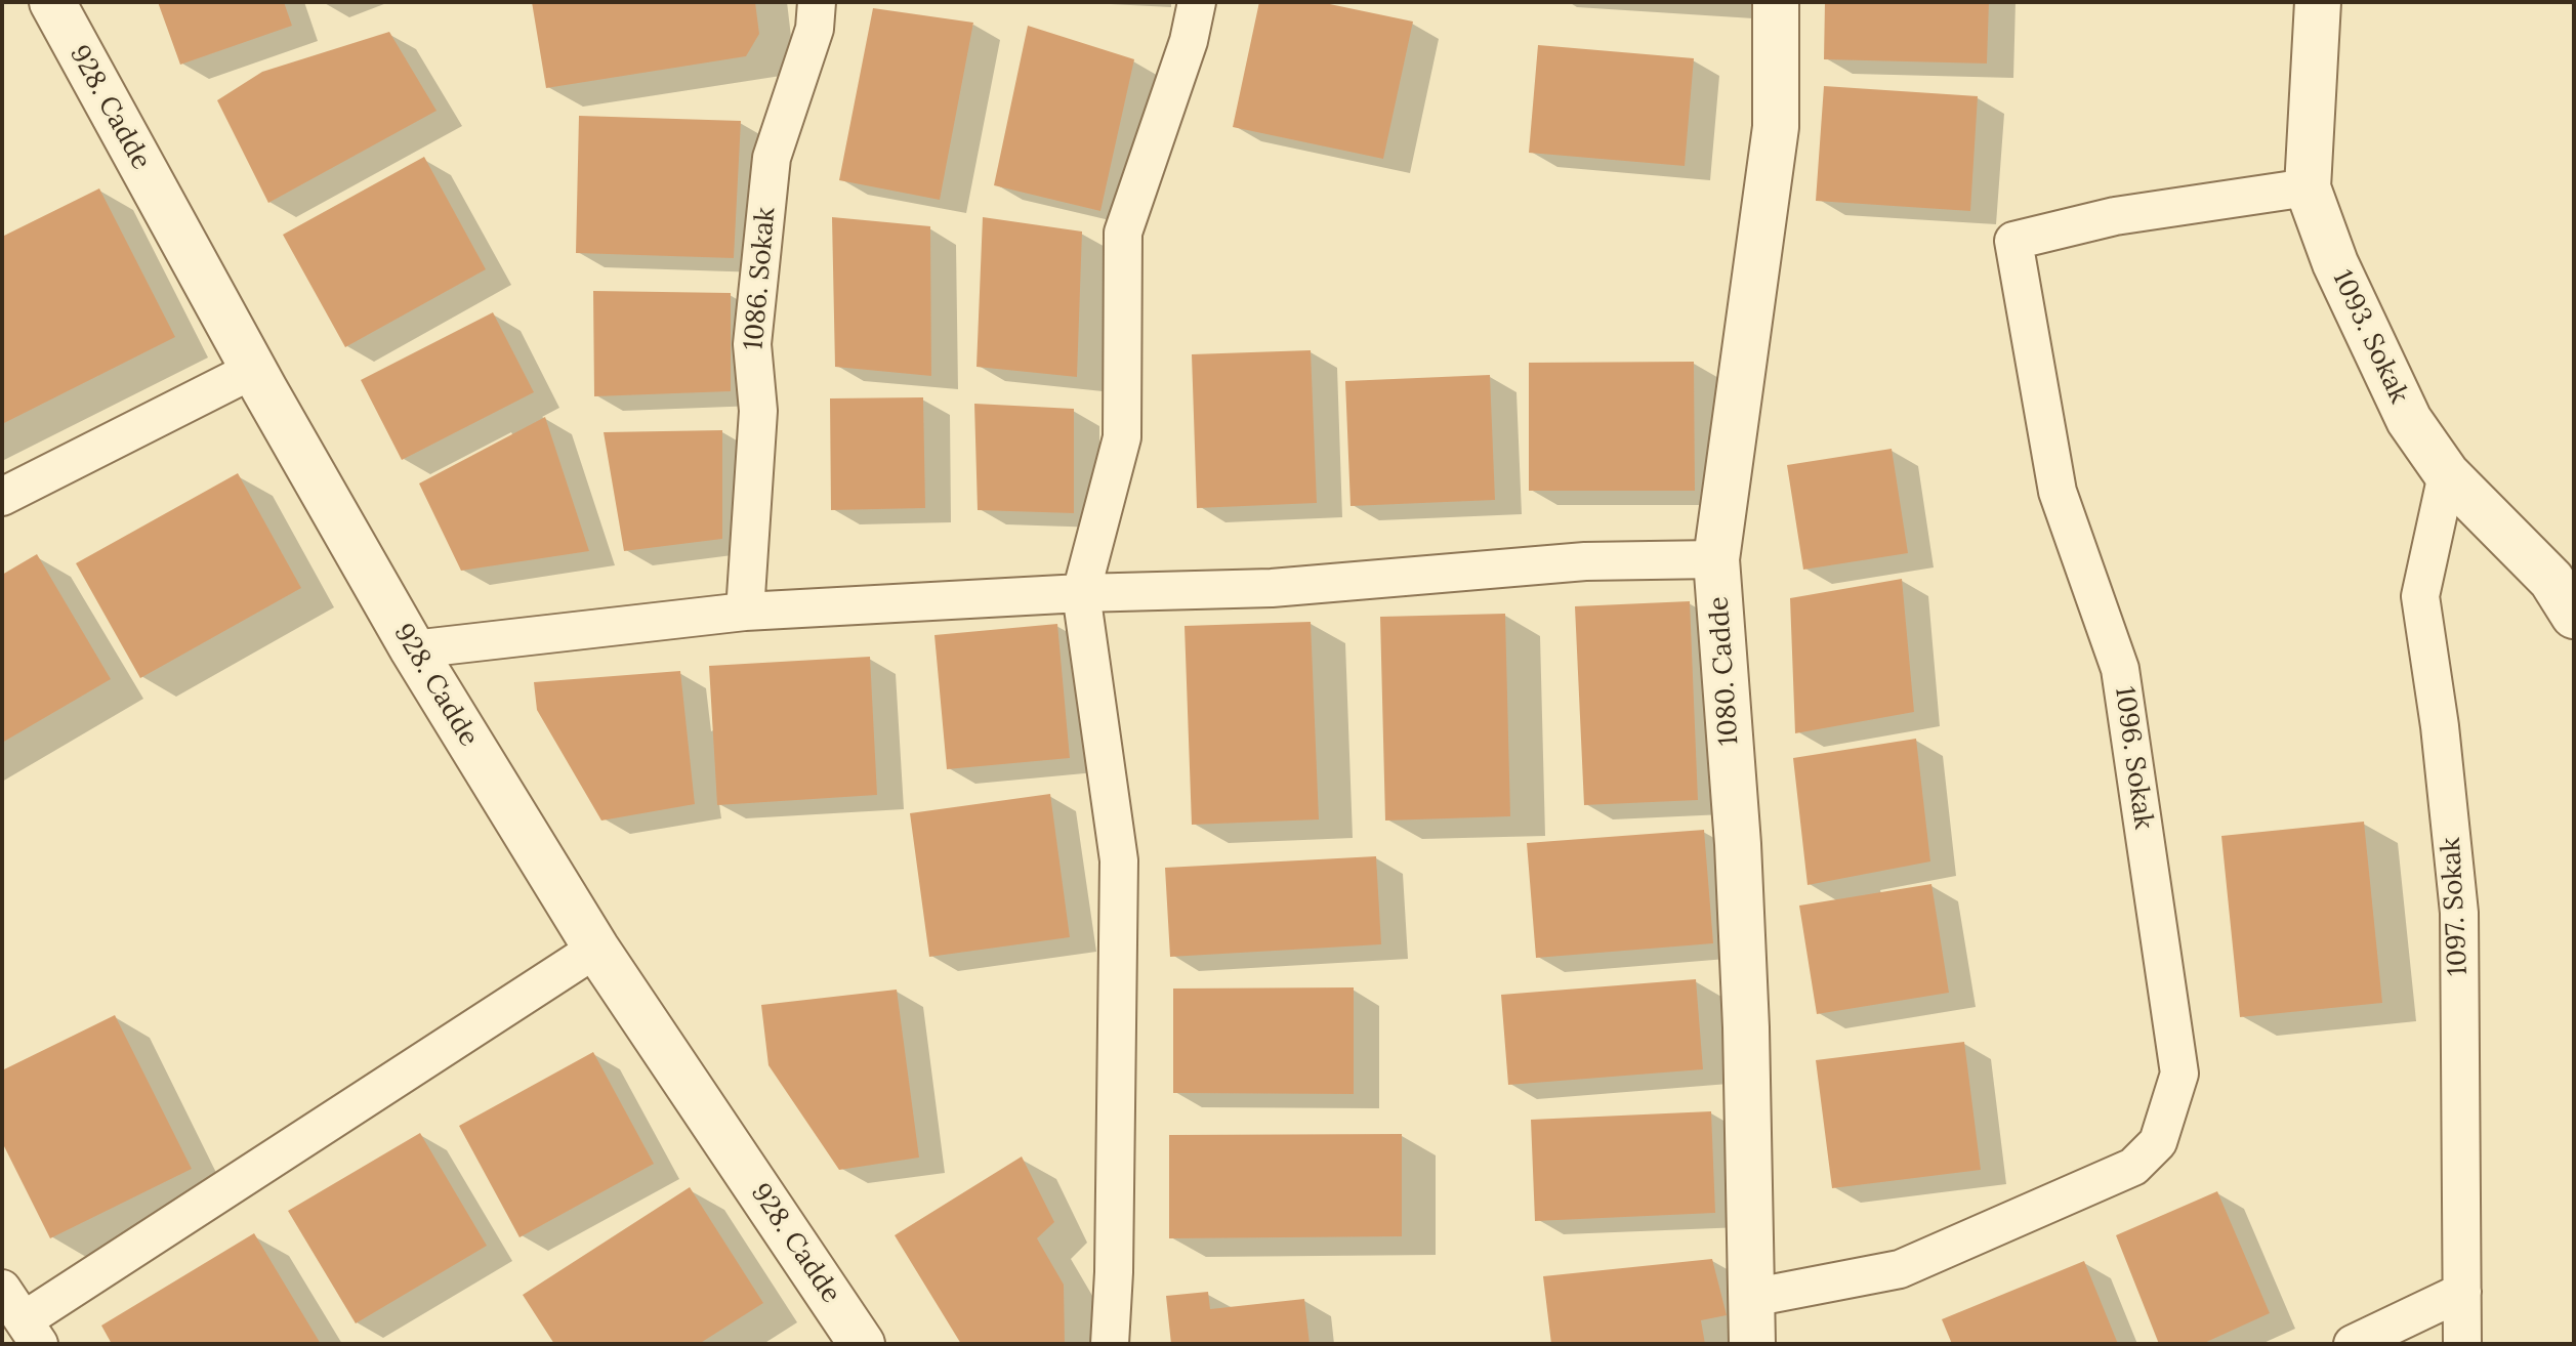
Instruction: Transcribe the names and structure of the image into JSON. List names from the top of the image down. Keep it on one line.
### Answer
{"streets":{"street":["928. Cadde","1086. Sokak","1093. Sokak","1080. Cadde","1096. Sokak","1097. Sokak"]},"crossings":[["1093. Sokak","1096. Sokak"],["1093. Sokak","1097. Sokak"],["1080. Cadde","1096. Sokak"]]}
